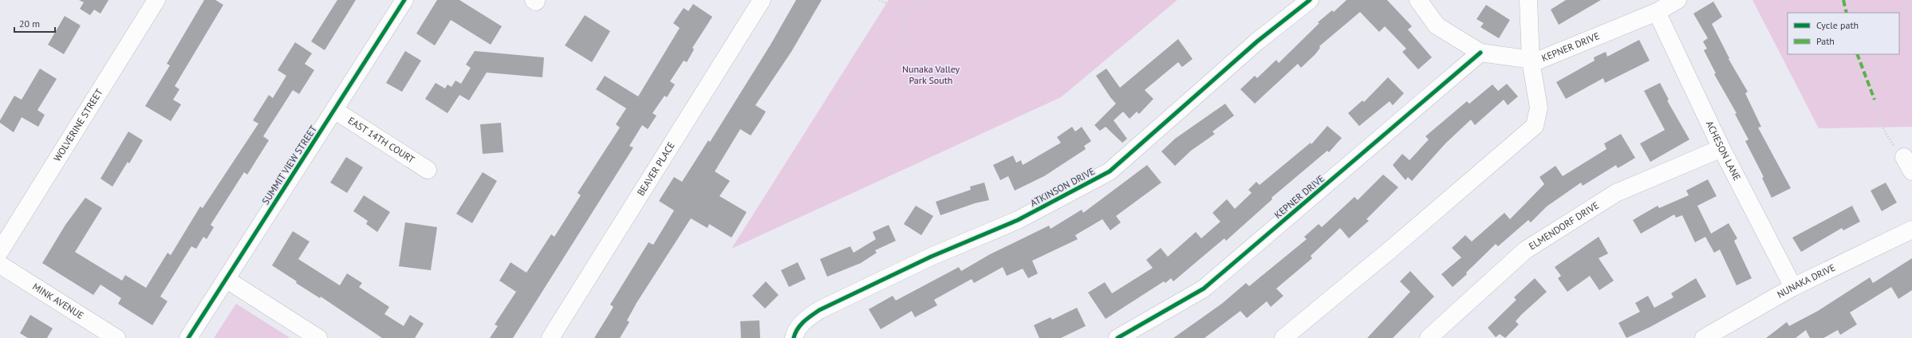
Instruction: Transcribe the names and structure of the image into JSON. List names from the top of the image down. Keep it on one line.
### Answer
{"streets":{"street":["KEPNER DRIVE","WOLVERINE STREET","EAST 14TH COURT","ACHESON LANE","SUMMIT VIEW STREET","BEAVER PLACE","ATKINSON DRIVE","ELMENDORF DRIVE","NUNAKA DRIVE","MINK AVENUE"]},"crossings":[["KEPNER DRIVE","ACHESON LANE"],["EAST 14TH COURT","SUMMIT VIEW STREET"],["ACHESON LANE","ELMENDORF DRIVE"],["ACHESON LANE","NUNAKA DRIVE"]],"parks":["Nunaka Valley Park South"],"legend":["Cycle path","Path"],"scale_bar":"20 m"}
